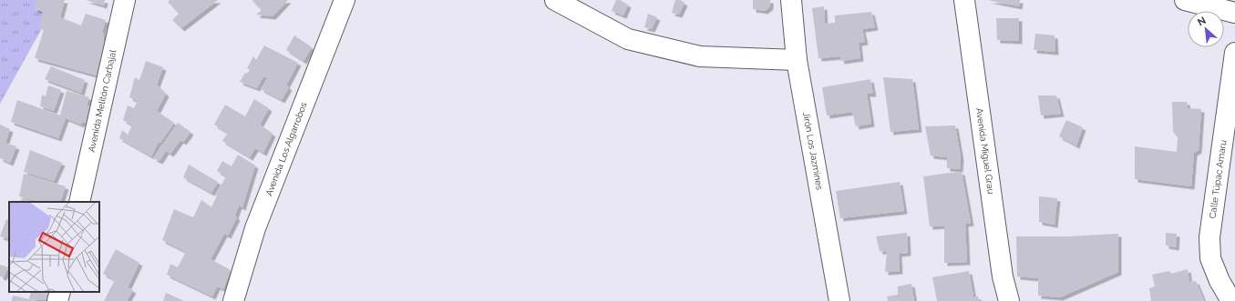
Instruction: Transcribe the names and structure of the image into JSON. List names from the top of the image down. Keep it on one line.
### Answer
{"streets":{"street":["Avenida Melitón Carbajal","Avenida Los Algarrobos","Jirón Los Jazmines","Avenida Miguel Grau","Calle Túpac Amaru"]},"north":"top left"}
